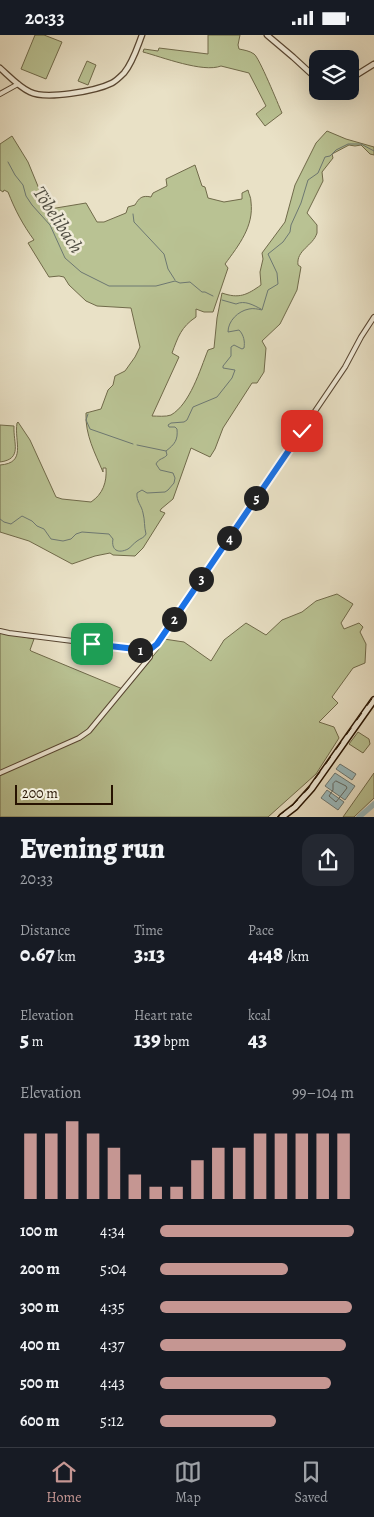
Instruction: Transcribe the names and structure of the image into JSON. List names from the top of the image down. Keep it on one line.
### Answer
{"water":["Töbelibach"],"scale_bar":"200 m","page":{"status":"20:33","pins":["5","4","3","2","1"],"scale":"200 m","heading":["Evening run","20:33"],"stats":[["Distance","0.67 km"],["Time","3:13"],["Pace","4:48 /km"],["Elevation","5 m"],["Heart rate","139 bpm"],["kcal","43"]],"chart":["Elevation","99–104 m"],"list":[{"name":"100 m","note":"4:34"},{"name":"200 m","note":"5:04"},{"name":"300 m","note":"4:35"},{"name":"400 m","note":"4:37"},{"name":"500 m","note":"4:43"},{"name":"600 m","note":"5:12"}],"tabs":["Home","Map","Saved"]}}
